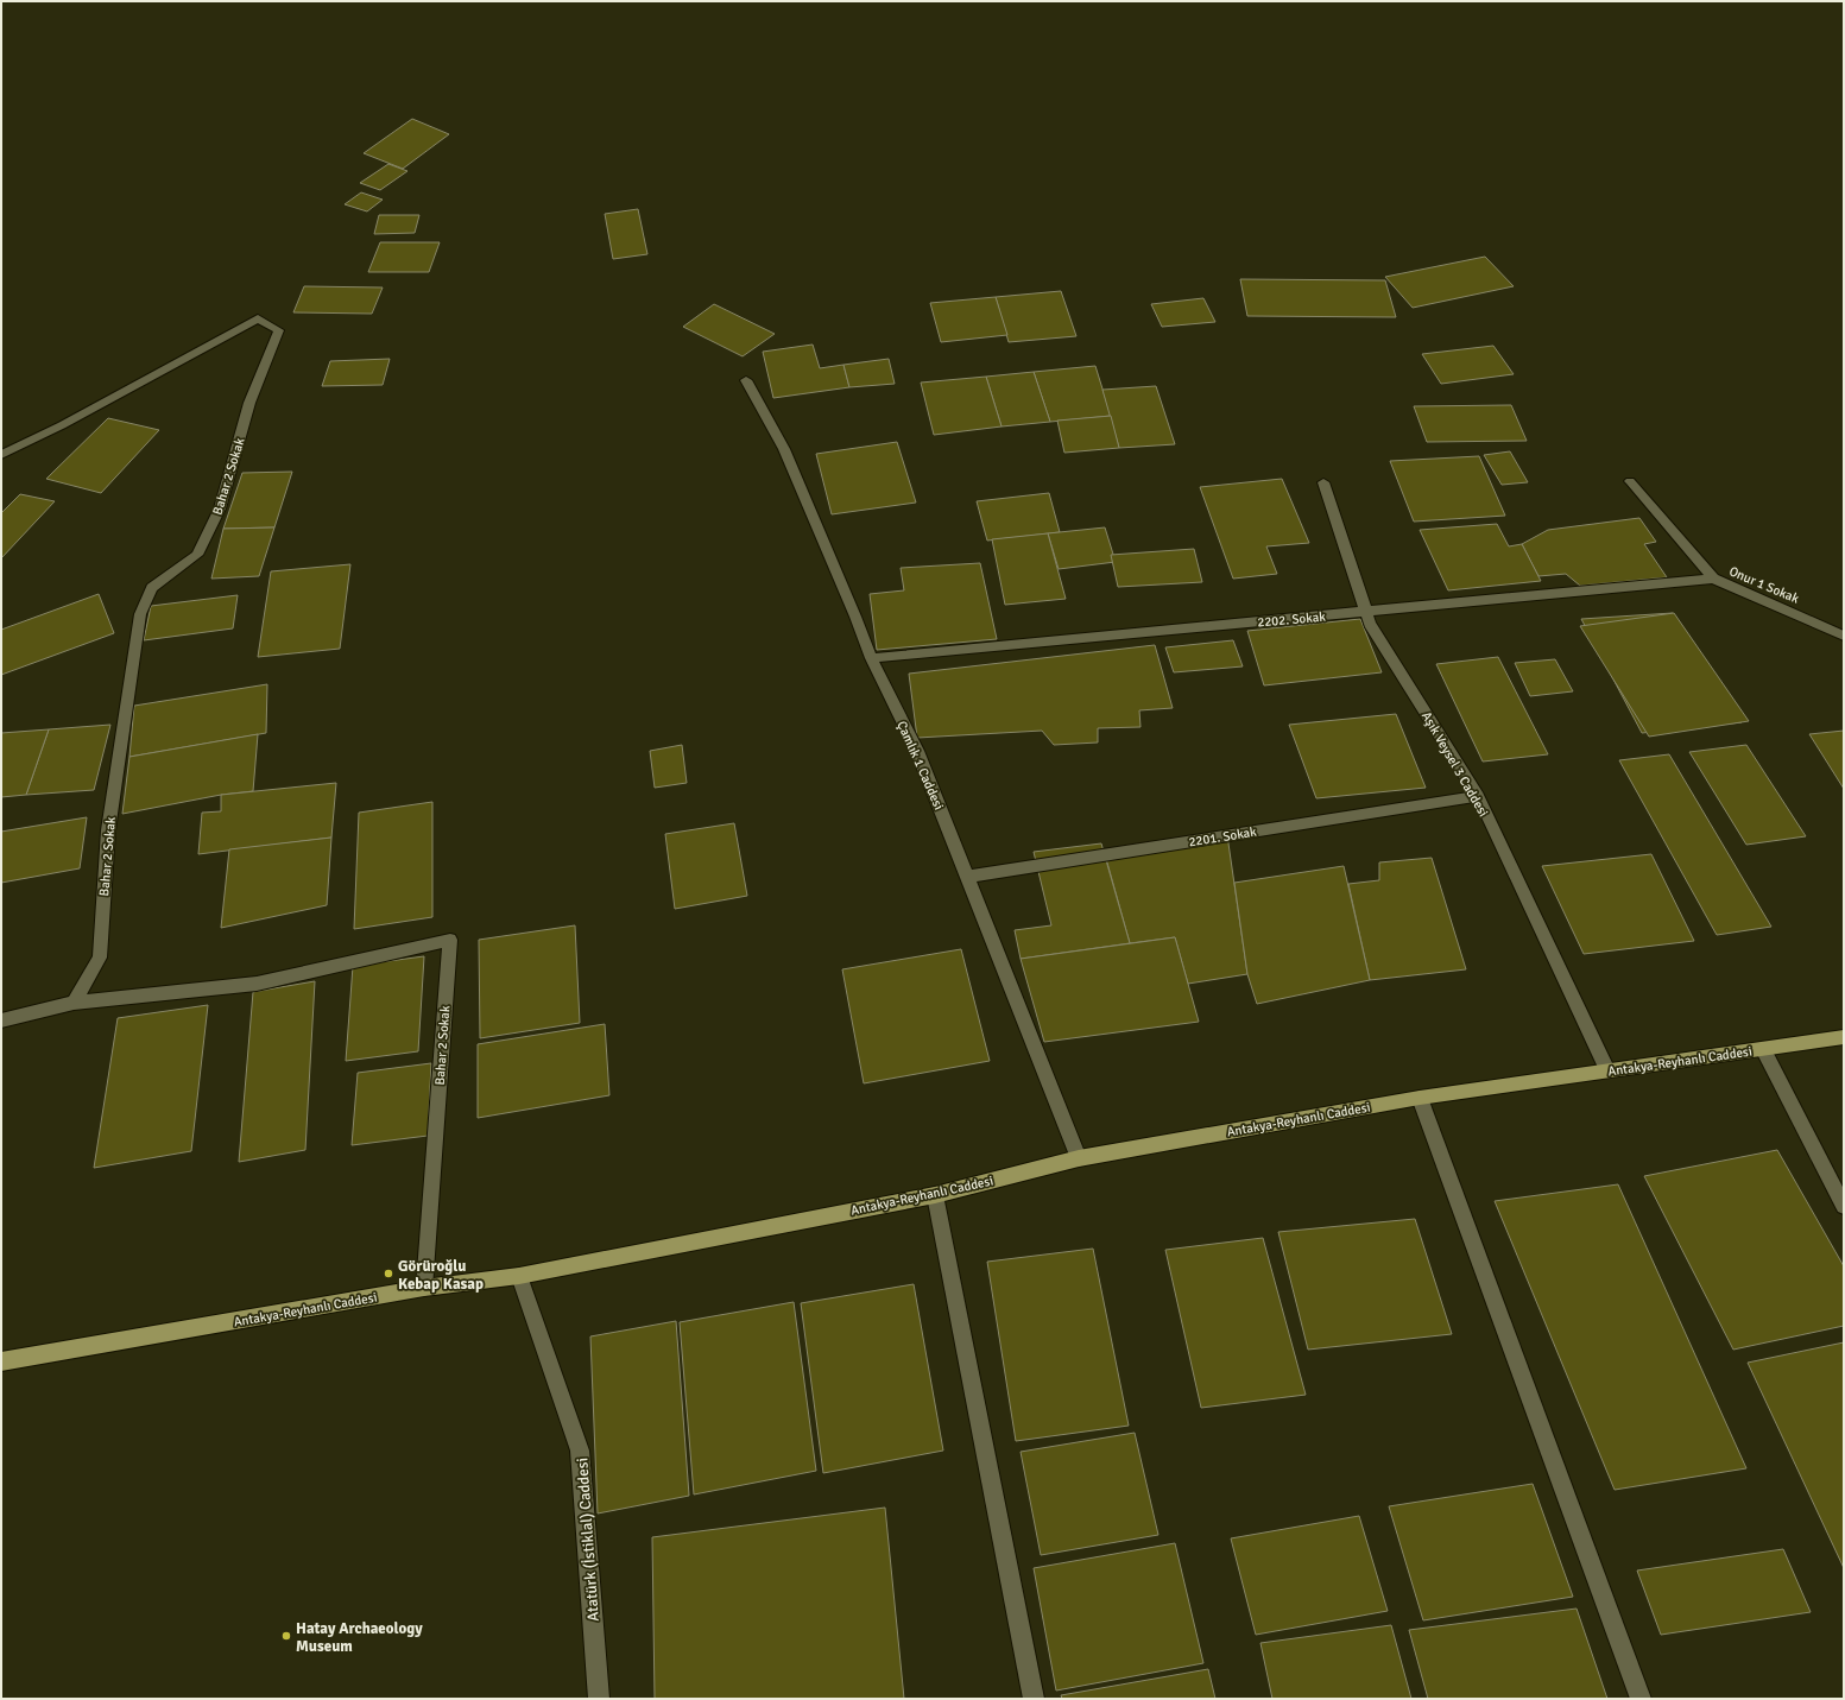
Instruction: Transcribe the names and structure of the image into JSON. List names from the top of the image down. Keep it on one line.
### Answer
{"streets":{"main road":["Antakya-Reyhanlı Caddesi"],"street":["Bahar 2 Sokak","Onur 1 Sokak","2202. Sokak","Aşık Veysel 3 Caddesi","Çamlık 1 Caddesi","2201. Sokak","Atatürk (İstiklal) Caddesi"]},"crossings":[["Bahar 2 Sokak","Antakya-Reyhanlı Caddesi"],["Onur 1 Sokak","2202. Sokak"],["2202. Sokak","Aşık Veysel 3 Caddesi"],["2202. Sokak","Çamlık 1 Caddesi"],["Aşık Veysel 3 Caddesi","2201. Sokak"],["Aşık Veysel 3 Caddesi","Antakya-Reyhanlı Caddesi"],["Çamlık 1 Caddesi","2201. Sokak"],["Çamlık 1 Caddesi","Antakya-Reyhanlı Caddesi"],["Antakya-Reyhanlı Caddesi","Atatürk (İstiklal) Caddesi"]],"places":["Görüroğlu Kebap Kasap","Hatay Archaeology Museum"]}
